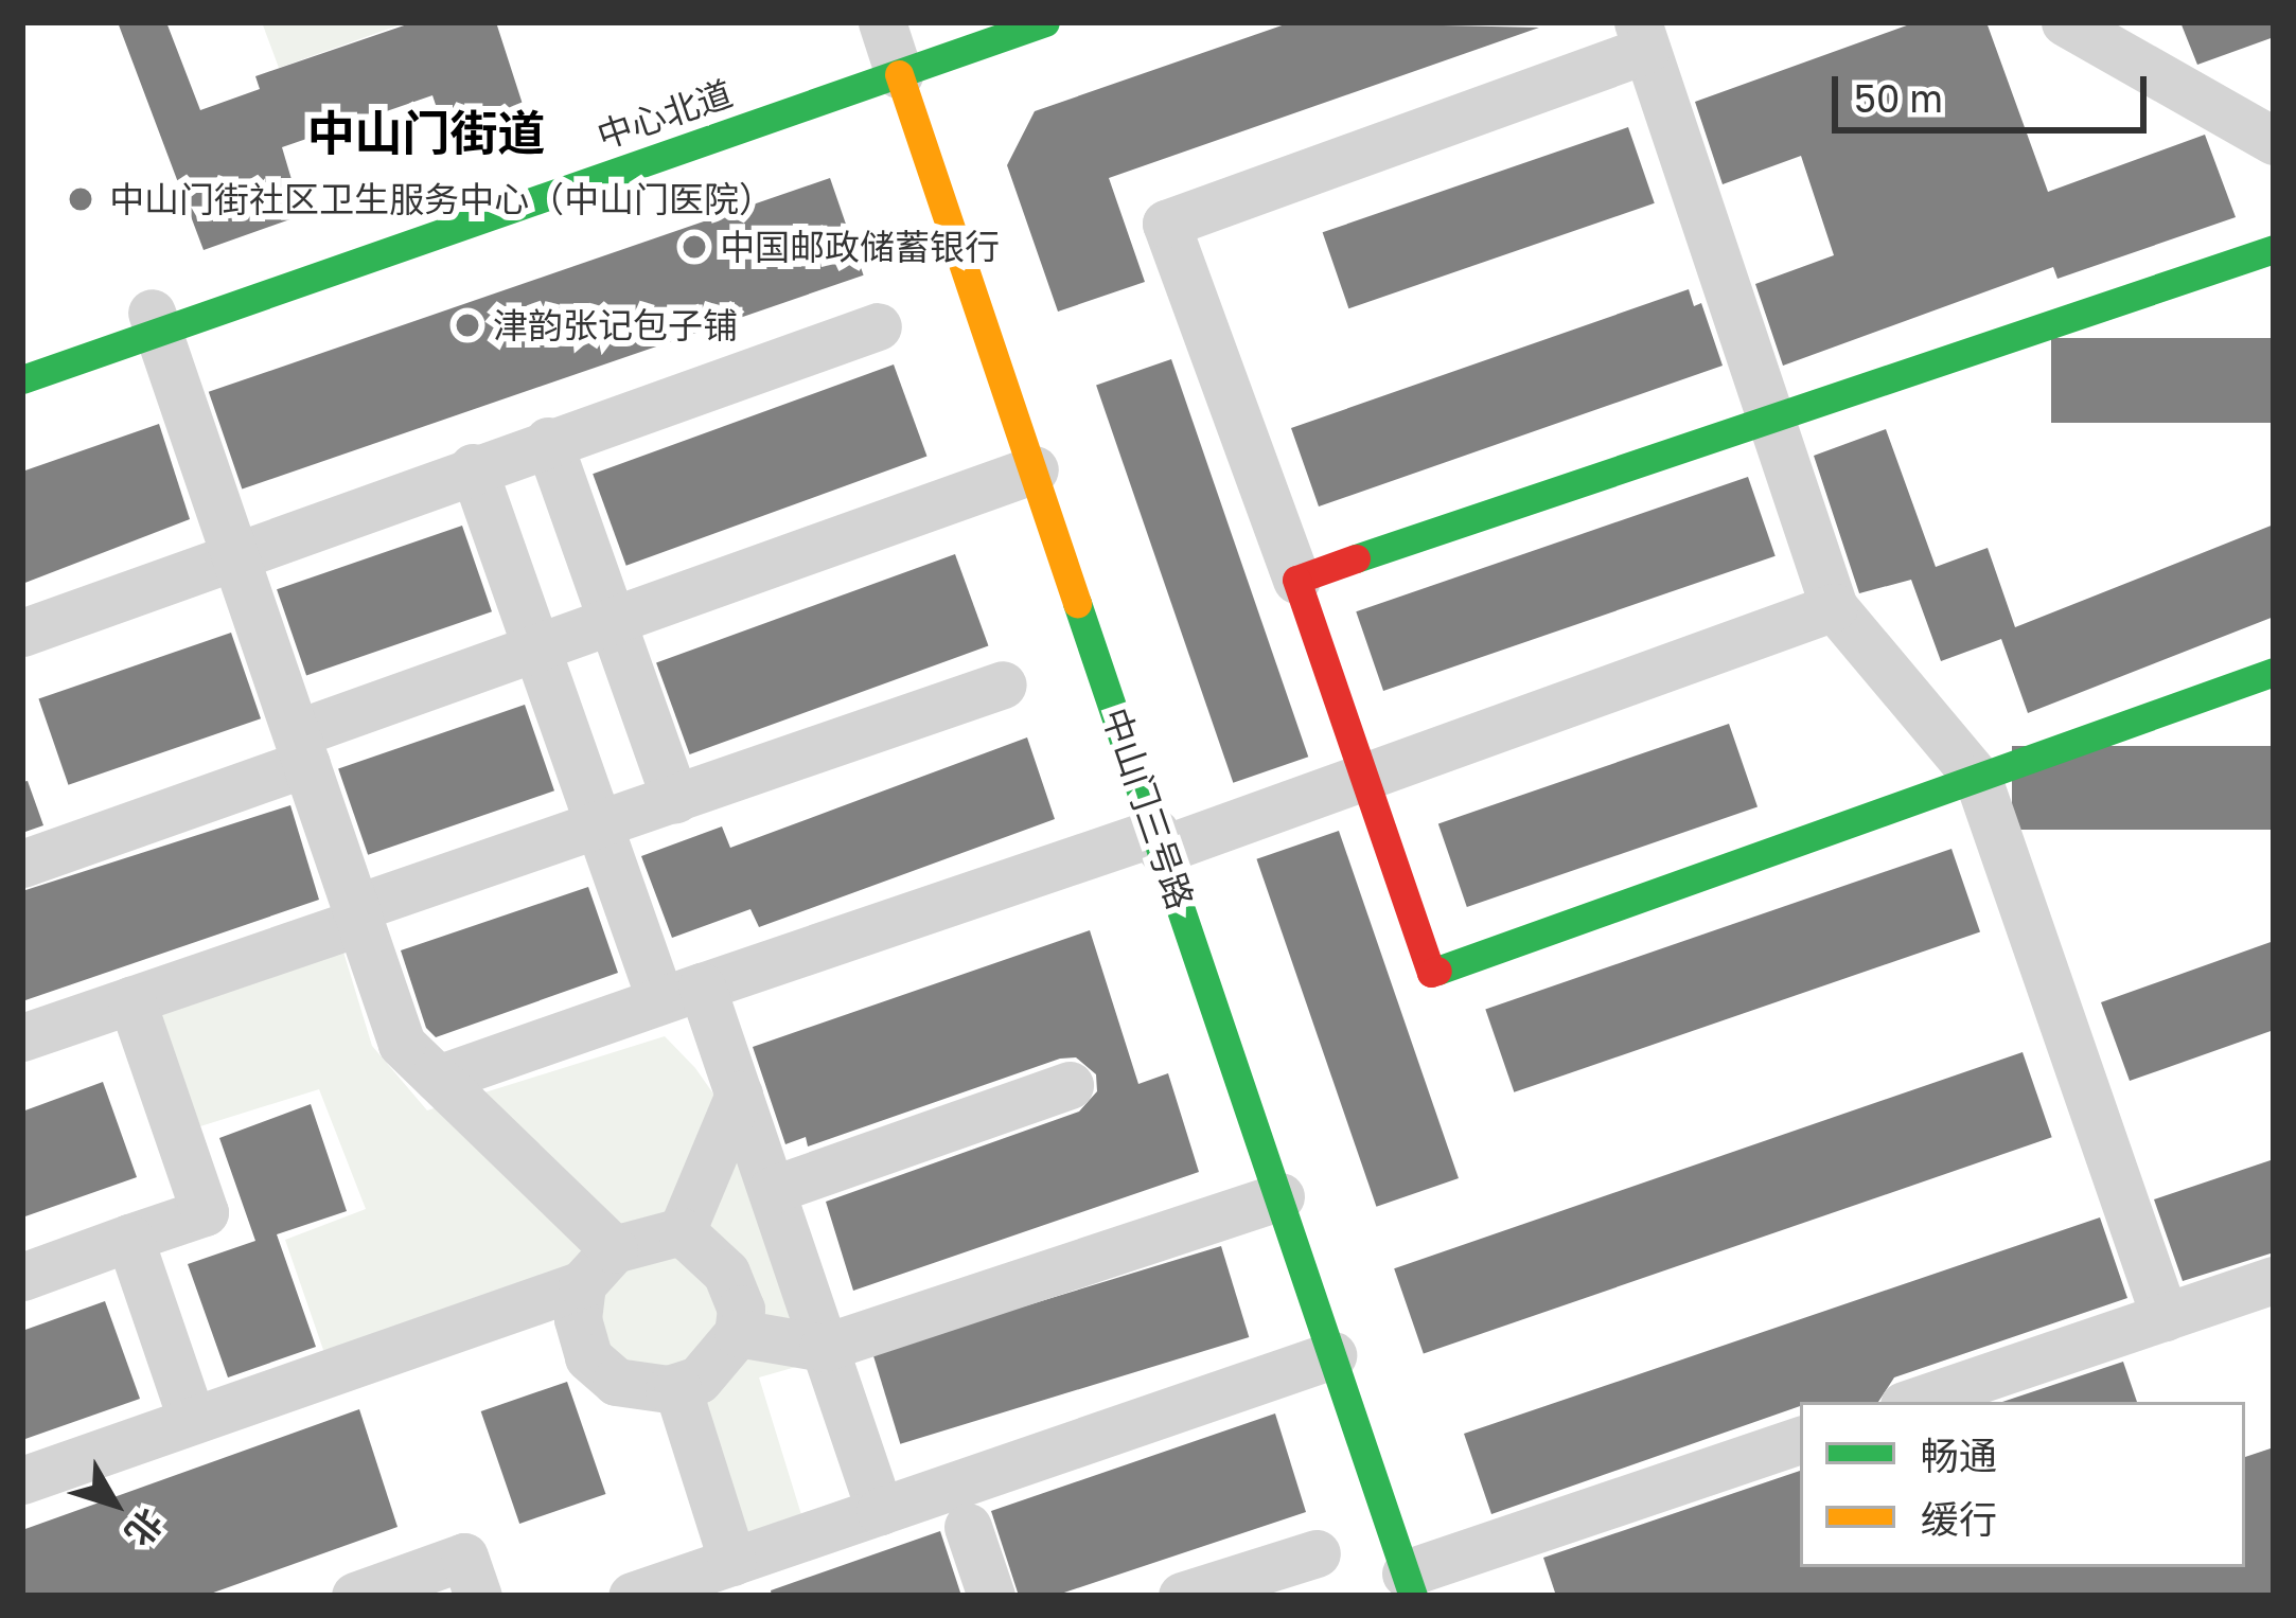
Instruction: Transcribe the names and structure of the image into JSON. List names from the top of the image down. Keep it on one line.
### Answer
{"streets":{"street":["中心北道","中山门三号路"]},"crossings":[["中心北道","中山门三号路"]],"districts":["中山门街道"],"places":["中山门街社区卫生服务中心（中山门医院）","中国邮政储蓄银行","津韵张记包子铺"],"legend":["畅通","缓行"],"scale_bar":"50 m","north":"bottom right"}
